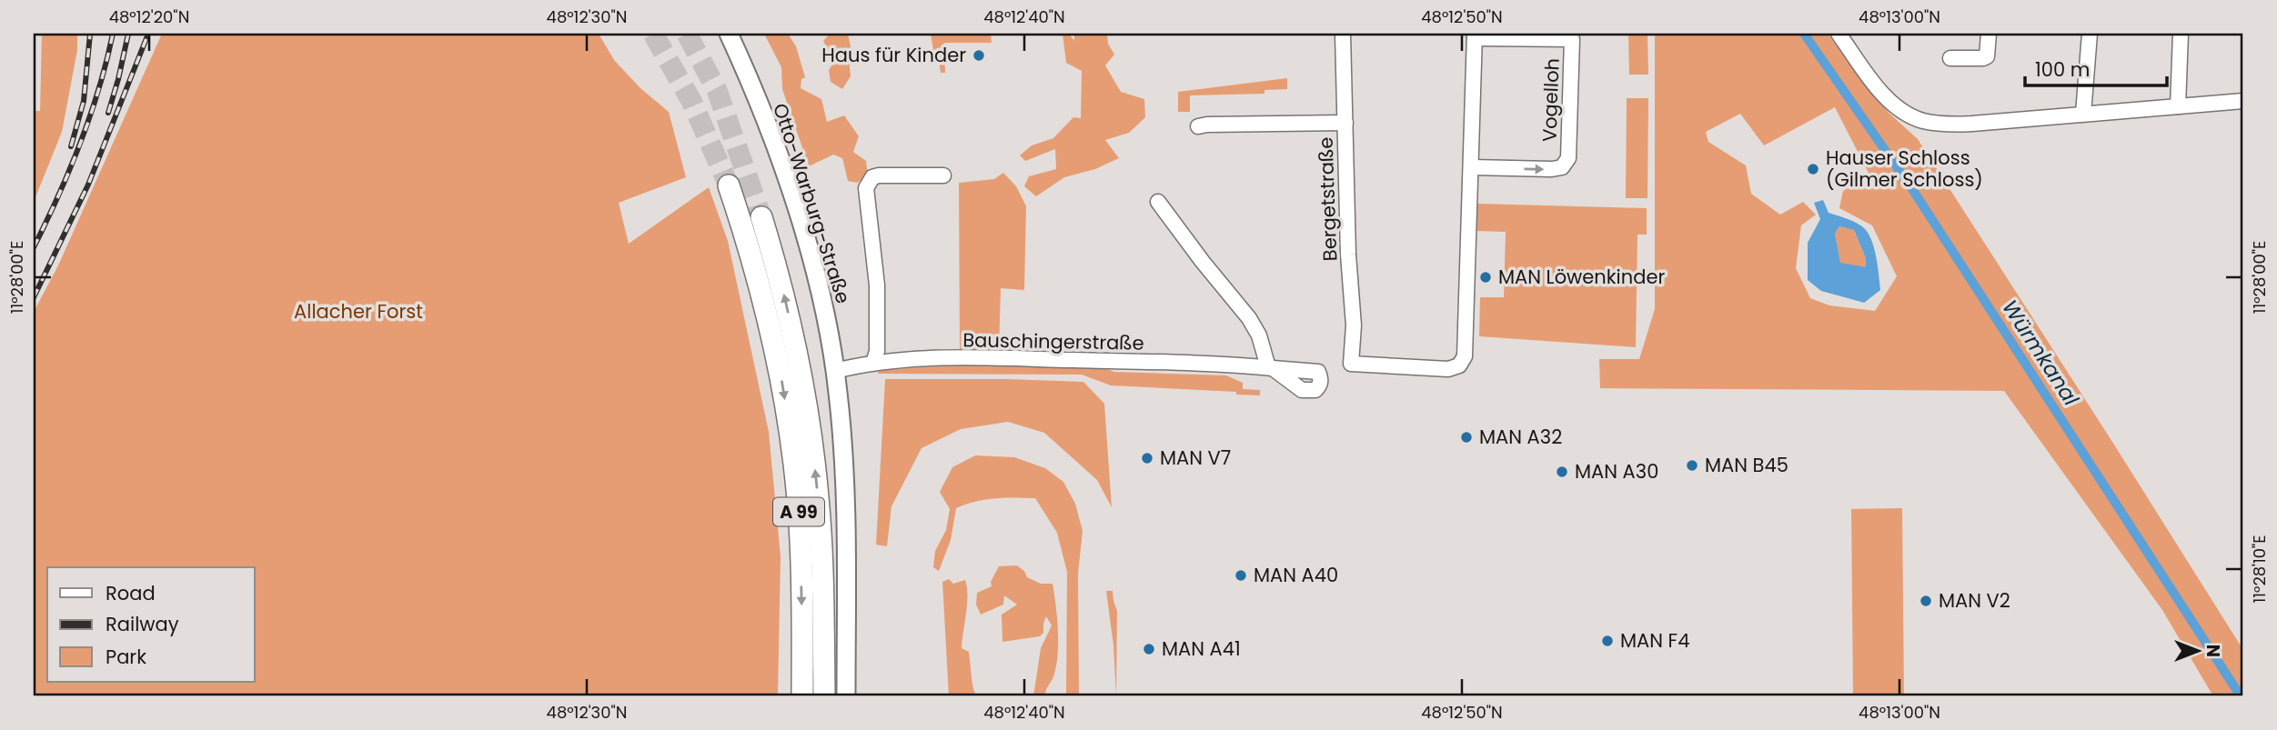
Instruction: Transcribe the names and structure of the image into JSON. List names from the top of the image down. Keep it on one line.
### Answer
{"streets":{"highway":["A 99"],"main road":["Otto-Warburg-Straße"],"street":["Vogelloh","Bergetstraße","Bauschingerstraße"]},"crossings":[["Vogelloh","Bergetstraße"],["Otto-Warburg-Straße","Bauschingerstraße"]],"water":["Würmkanal"],"parks":["Allacher Forst"],"places":["Haus für Kinder","Hauser Schloss (Gilmer Schloss)","MAN Löwenkinder","MAN A32","MAN V7","MAN B45","MAN A30","MAN A40","MAN V2","MAN F4","MAN A41"],"legend":["Road","Railway","Park"],"scale_bar":"100 m","north":"right","coordinates":["48°12'20\"N","48°12'30\"N","48°12'40\"N","48°12'50\"N","48°13'00\"N","11°28'00\"E","11°28'10\"E"]}
